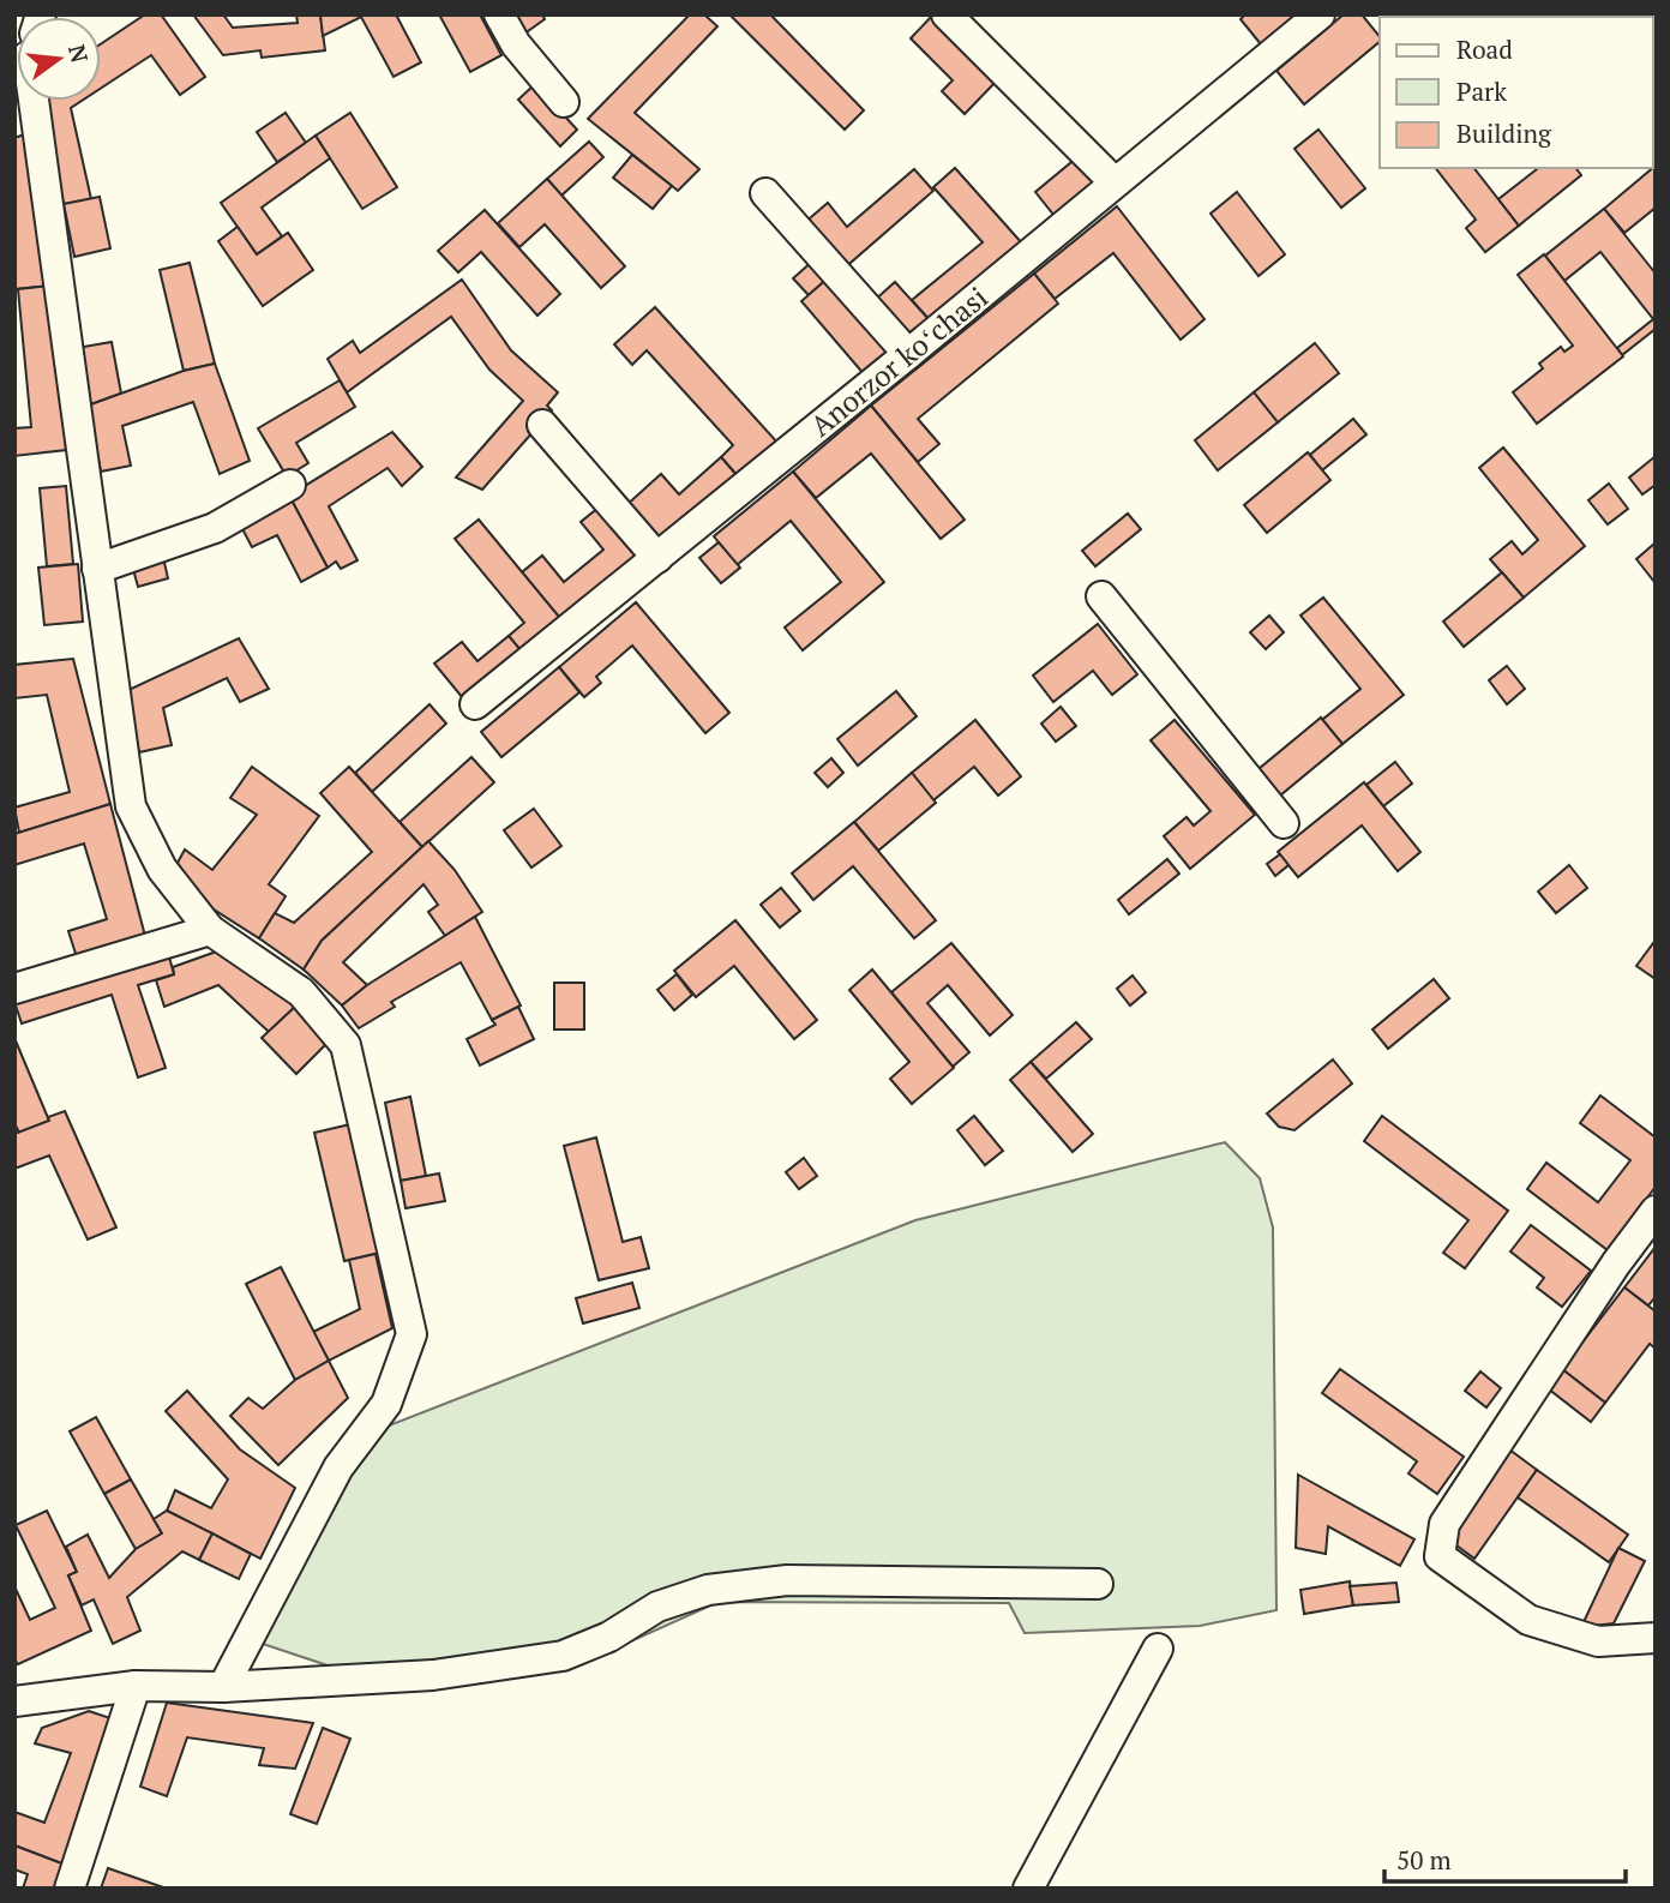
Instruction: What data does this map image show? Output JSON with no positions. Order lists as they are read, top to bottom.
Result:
{
  "streets": {
    "street": ["Anorzor koʻchasi"]
  },
  "legend": ["Road", "Park", "Building"],
  "scale_bar": "50 m",
  "north": "right"
}
